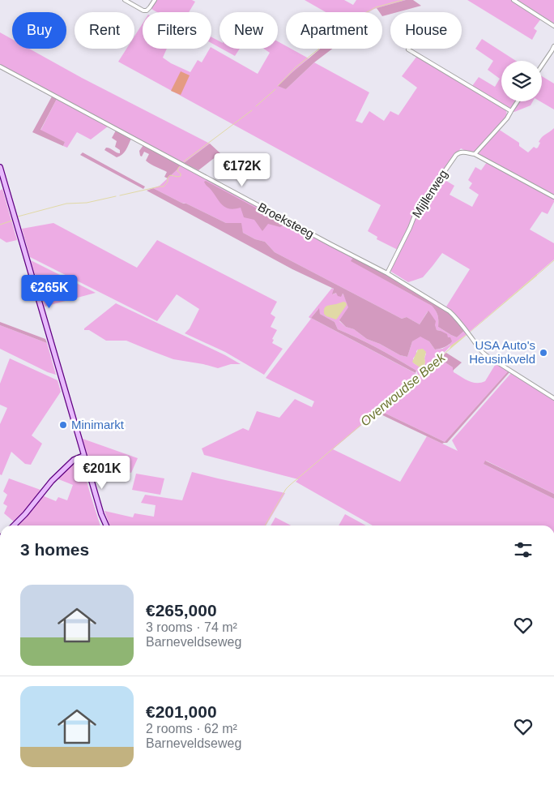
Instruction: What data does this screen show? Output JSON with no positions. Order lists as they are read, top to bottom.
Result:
{
  "streets": {
    "street": ["Mijllerweg", "Broeksteeg"]
  },
  "crossings": [
    ["Mijllerweg", "Broeksteeg"]
  ],
  "water": ["Overwoudse Beek"],
  "places": ["USA Auto's Heusinkveld", "Minimarkt"],
  "page": {
    "chip": [
      "Buy",
      "Rent",
      "Filters",
      "New",
      "Apartment",
      "House"
    ],
    "price": ["€172K", "€265K", "€201K"],
    "heading": "3 homes",
    "list": [
      {
        "name": "€265,000",
        "note": "3 rooms · 74 m² · Barneveldseweg"
      },
      {
        "name": "€201,000",
        "note": "2 rooms · 62 m² · Barneveldseweg"
      }
    ]
  }
}
